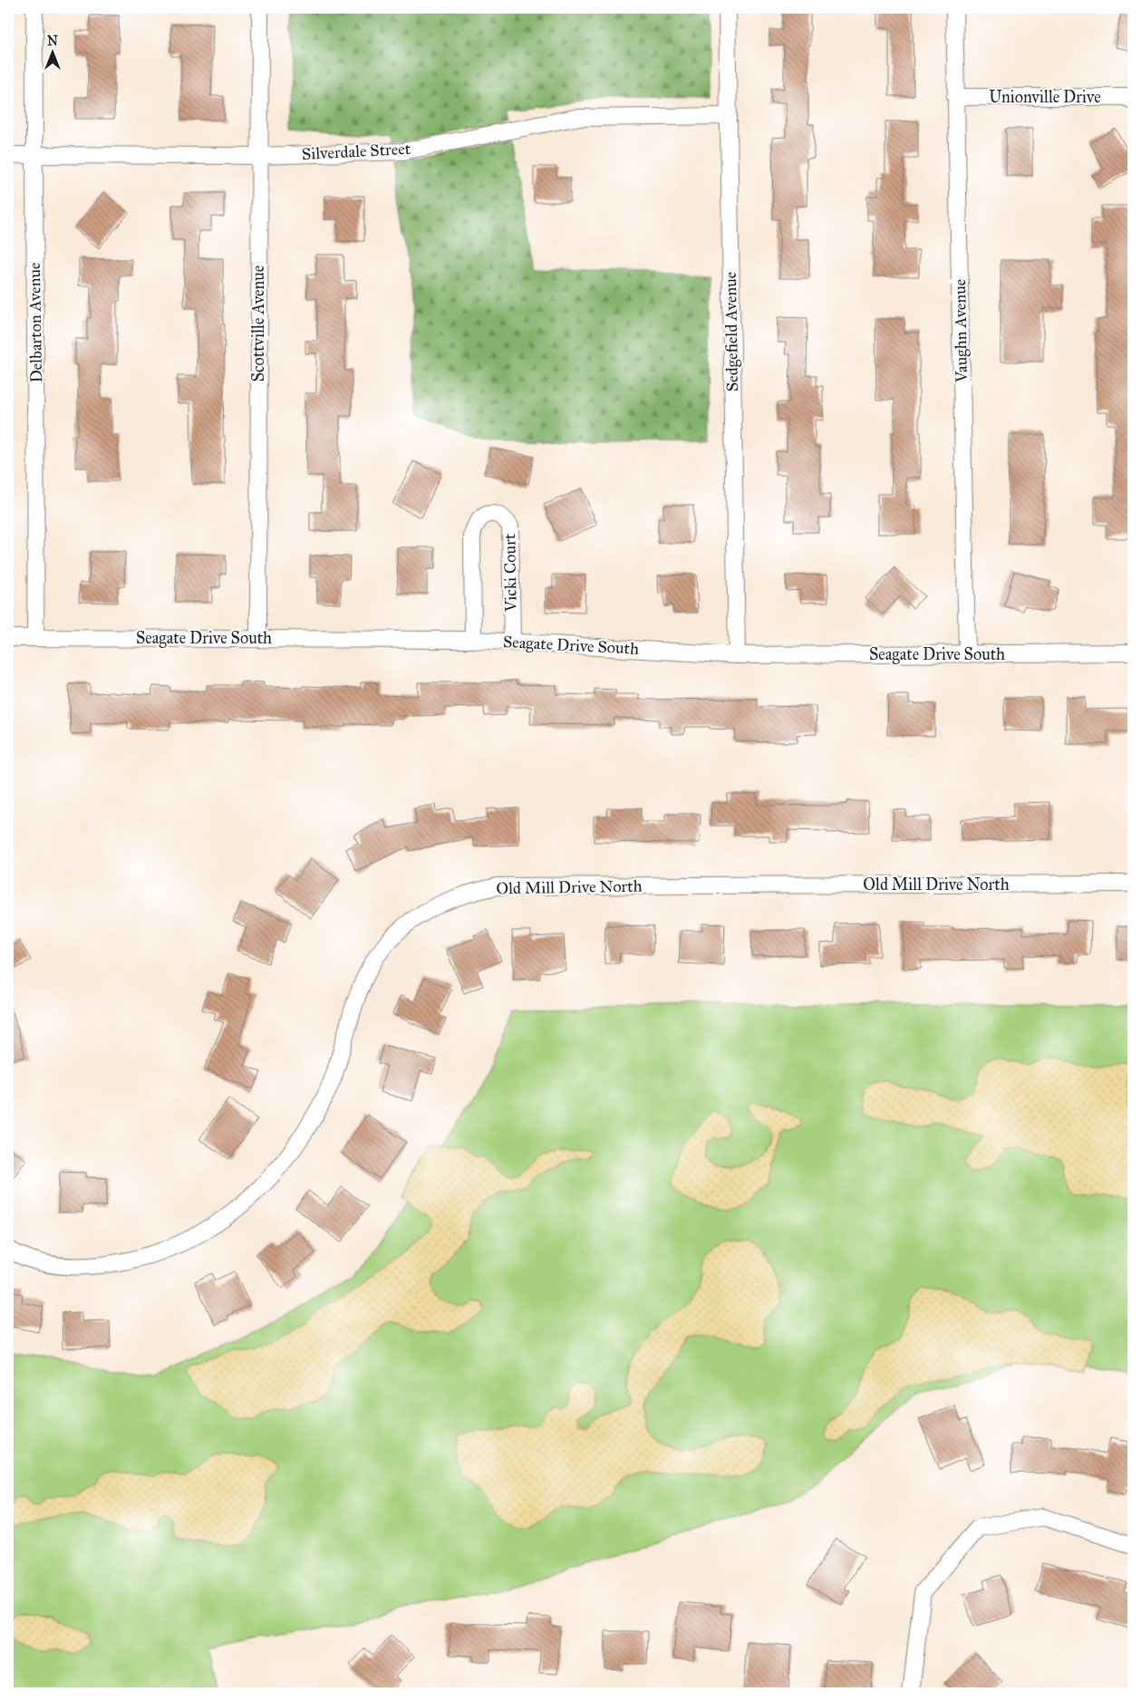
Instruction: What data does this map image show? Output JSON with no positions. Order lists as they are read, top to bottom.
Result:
{
  "streets": {
    "street": [
      "Unionville Drive",
      "Silverdale Street",
      "Delbarton Avenue",
      "Scottville Avenue",
      "Vaughn Avenue",
      "Sedgefield Avenue",
      "Vicki Court",
      "Seagate Drive South",
      "Old Mill Drive North"
    ]
  },
  "crossings": [
    ["Unionville Drive", "Vaughn Avenue"],
    ["Silverdale Street", "Delbarton Avenue"],
    ["Silverdale Street", "Scottville Avenue"],
    ["Silverdale Street", "Sedgefield Avenue"],
    ["Delbarton Avenue", "Seagate Drive South"],
    ["Scottville Avenue", "Seagate Drive South"],
    ["Vaughn Avenue", "Seagate Drive South"],
    ["Sedgefield Avenue", "Seagate Drive South"],
    ["Vicki Court", "Seagate Drive South"]
  ],
  "north": "top"
}
